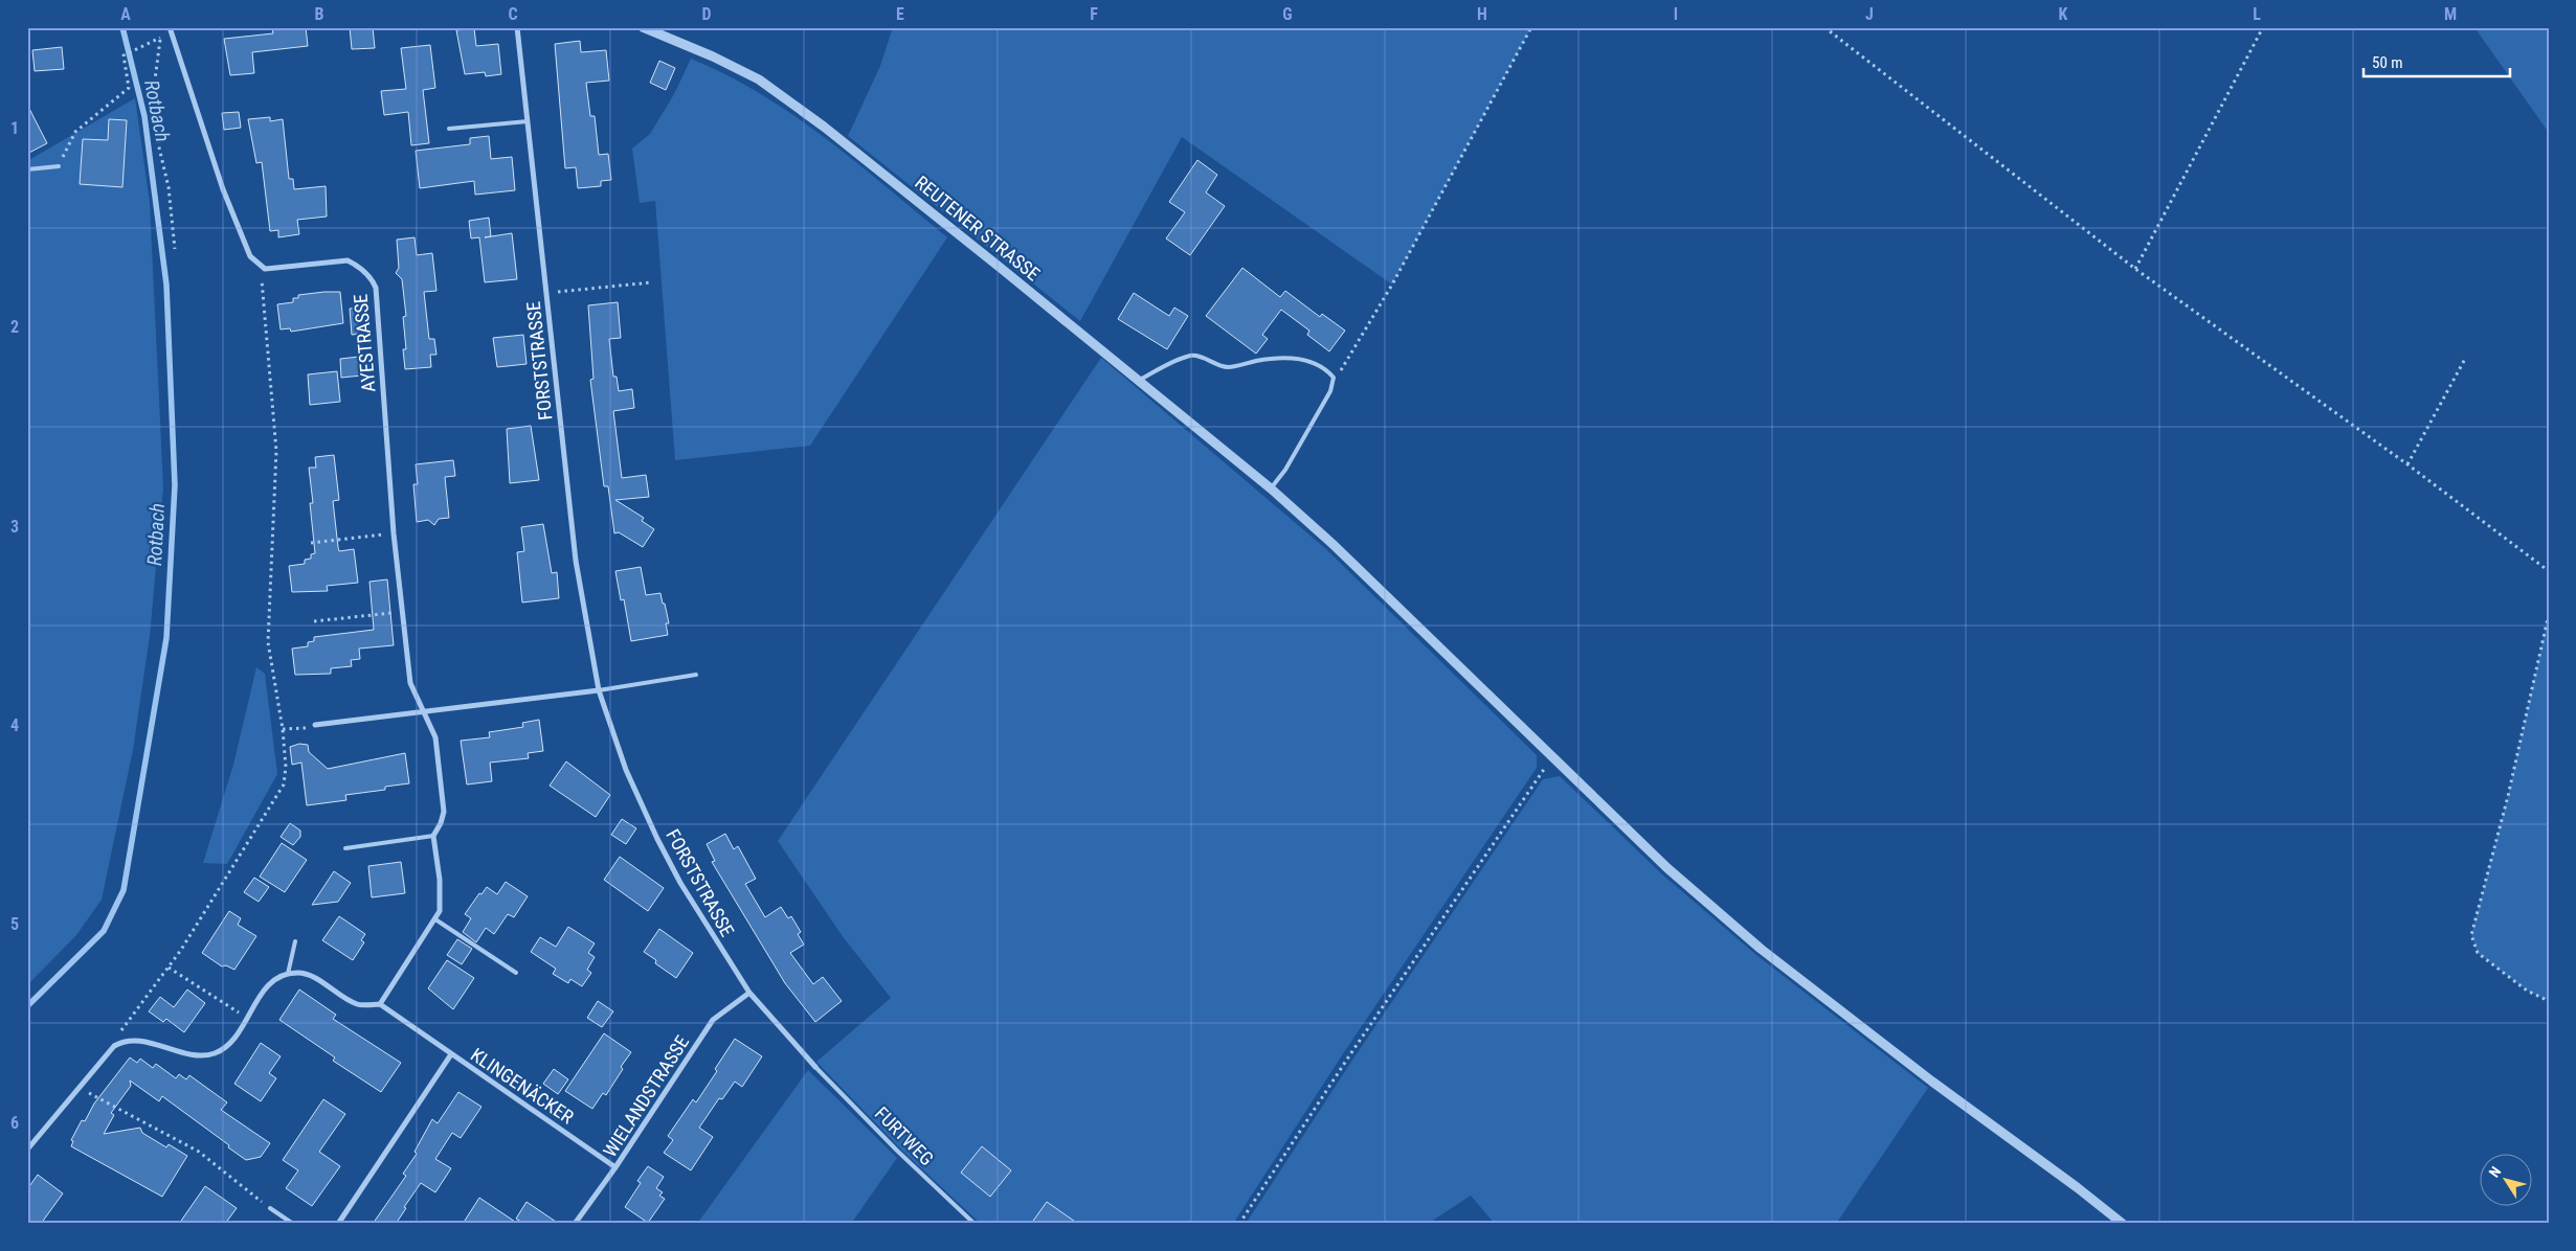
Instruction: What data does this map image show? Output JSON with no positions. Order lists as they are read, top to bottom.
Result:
{
  "streets": {
    "street": [
      "REUTENER STRASSE",
      "AYESTRASSE",
      "FORSTSTRASSE",
      "KLINGENÄCKER",
      "WIELANDSTRASSE"
    ],
    "lane": ["FURTWEG"]
  },
  "crossings": [
    ["FORSTSTRASSE", "WIELANDSTRASSE"],
    ["FORSTSTRASSE", "FURTWEG"],
    ["KLINGENÄCKER", "WIELANDSTRASSE"]
  ],
  "water": ["Rotbach"],
  "scale_bar": "50 m",
  "north": "top left",
  "grid": {
    "columns": [
      "A",
      "B",
      "C",
      "D",
      "E",
      "F",
      "G",
      "H",
      "I",
      "J",
      "K",
      "L",
      "M"
    ],
    "rows": [
      "1",
      "2",
      "3",
      "4",
      "5",
      "6"
    ]
  }
}
